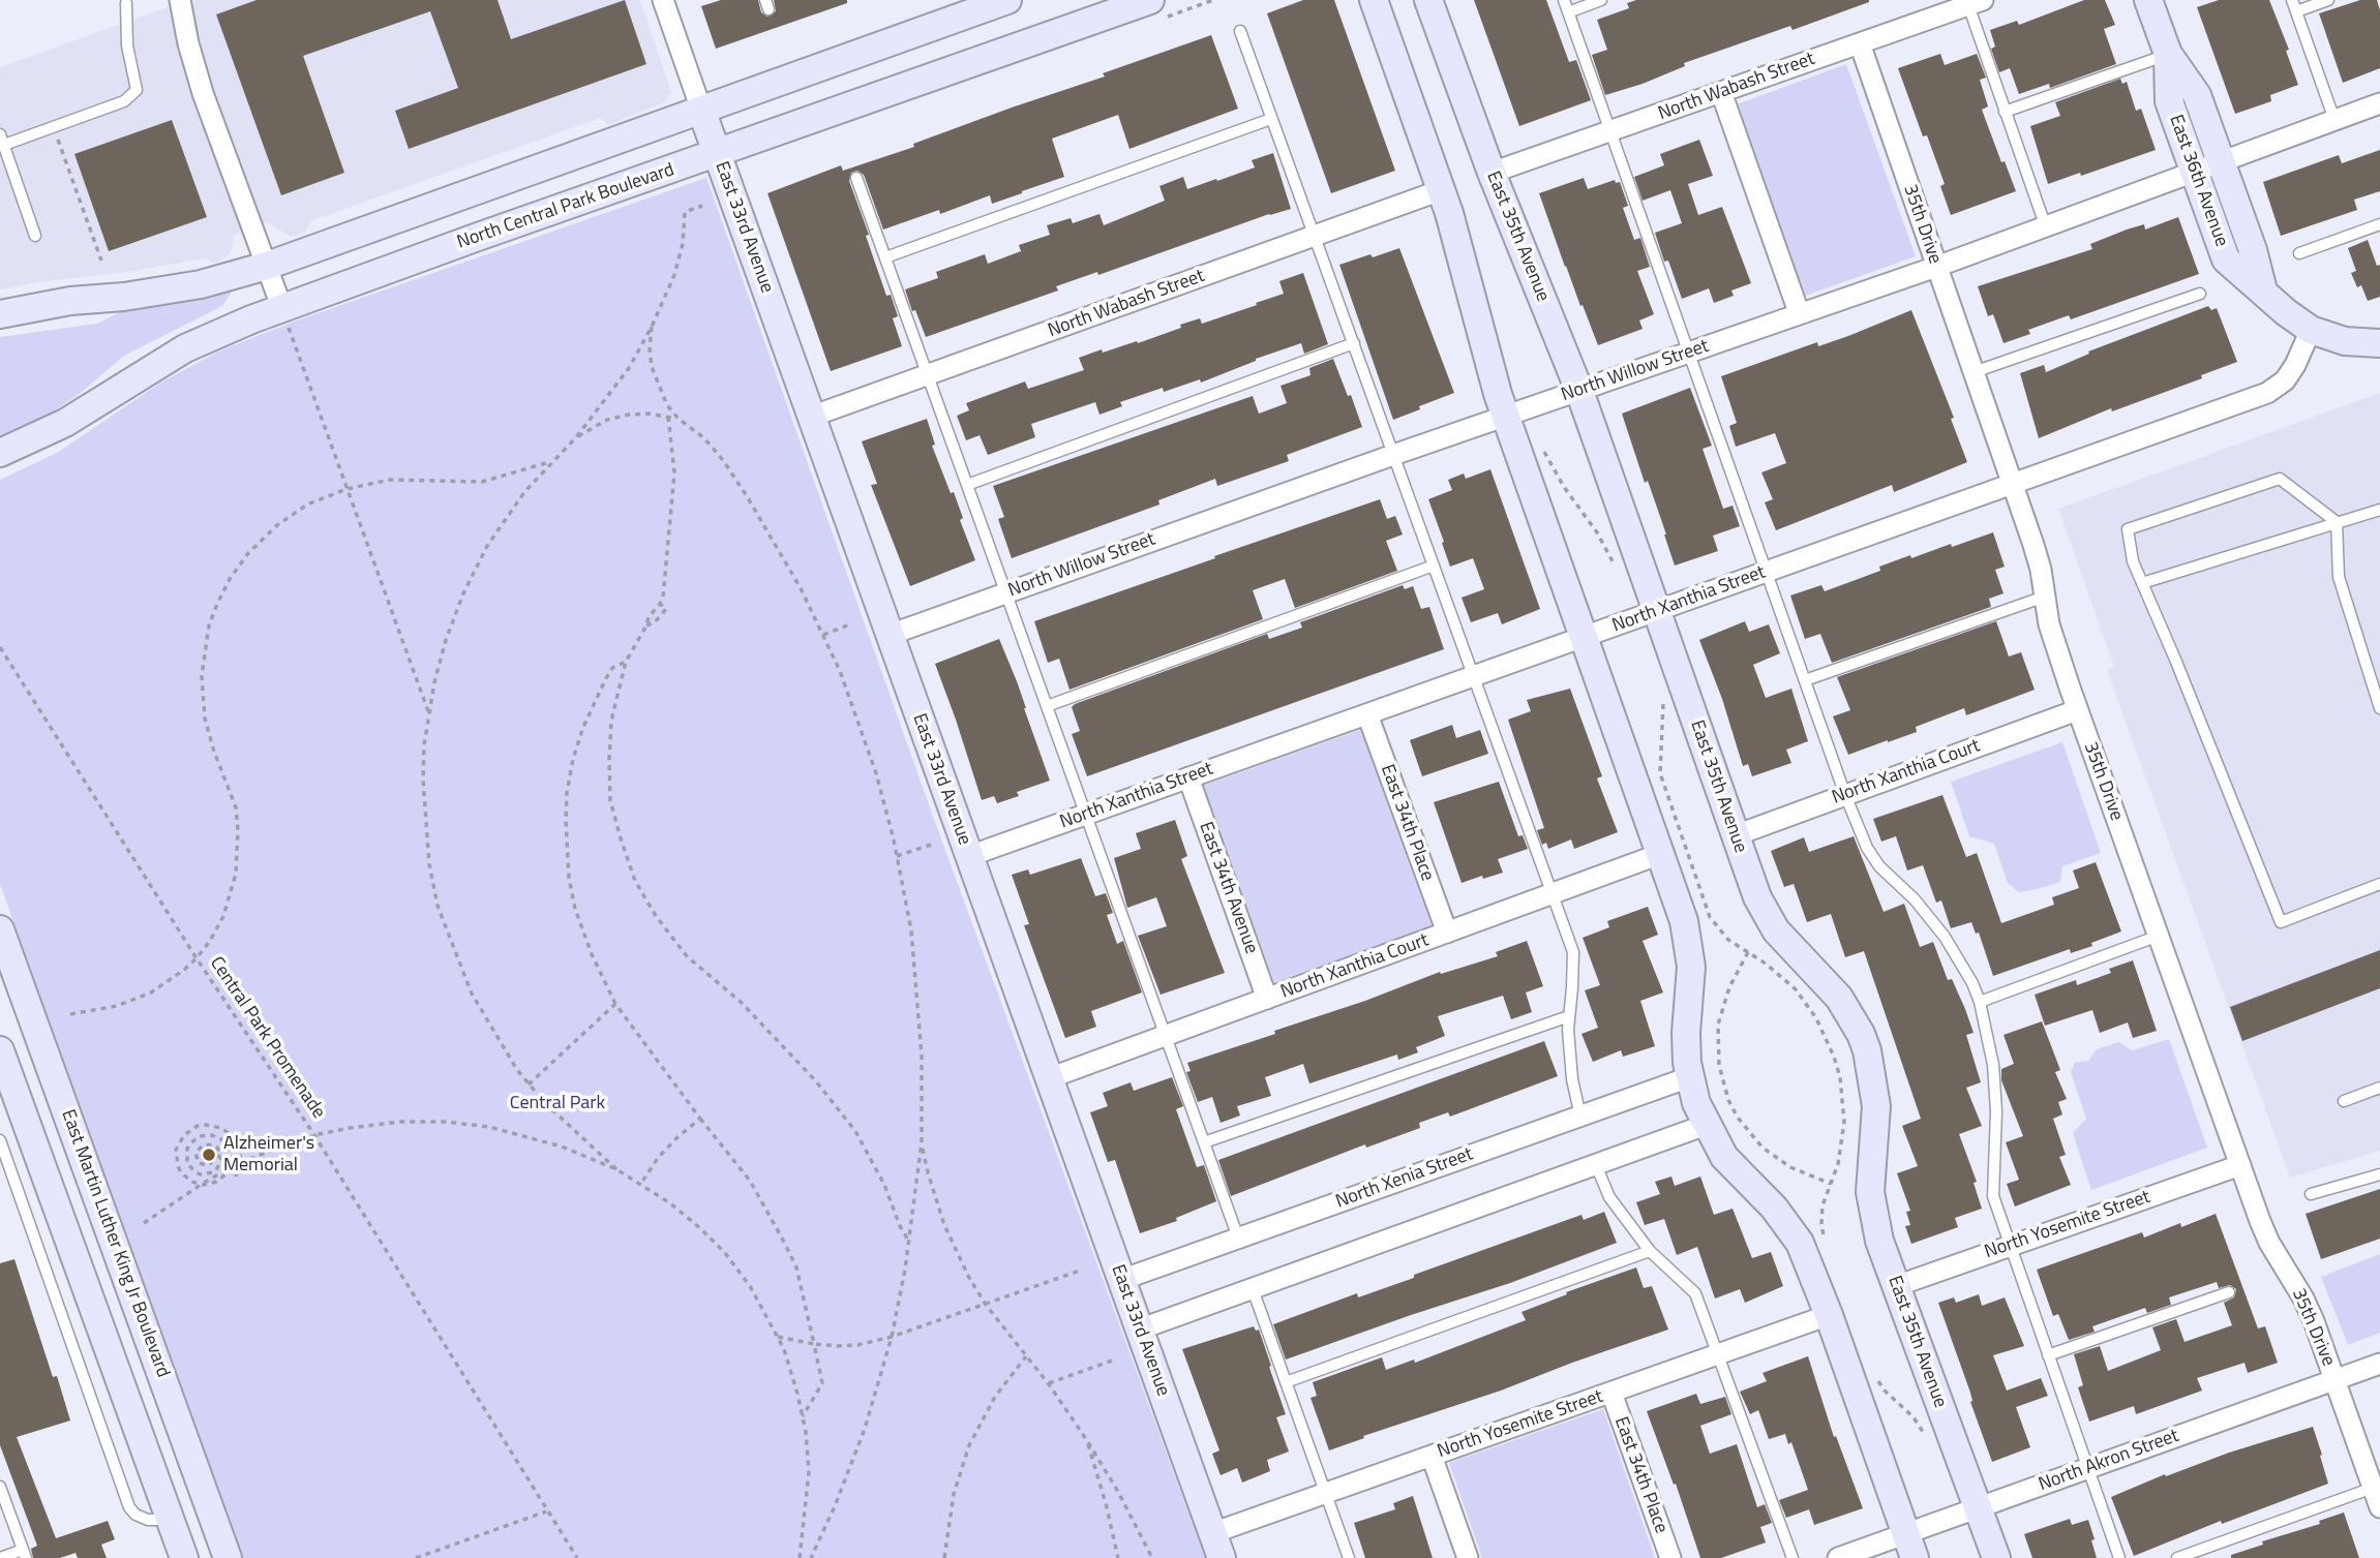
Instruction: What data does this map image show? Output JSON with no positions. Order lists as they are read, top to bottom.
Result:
{
  "streets": {
    "street": [
      "North Wabash Street",
      "East 36th Avenue",
      "North Central Park Boulevard",
      "35th Drive",
      "East 33rd Avenue",
      "East 35th Avenue",
      "North Willow Street",
      "North Xanthia Street",
      "North Xanthia Court",
      "East 34th Place",
      "East 34th Avenue",
      "North Xenia Street",
      "North Yosemite Street",
      "East Martin Luther King Jr Boulevard",
      "North Akron Street"
    ],
    "path": ["Central Park Promenade"]
  },
  "crossings": [
    ["North Wabash Street", "35th Drive"],
    ["North Wabash Street", "East 33rd Avenue"],
    ["North Wabash Street", "East 35th Avenue"],
    ["East 36th Avenue", "North Willow Street"],
    ["East 36th Avenue", "North Xanthia Street"],
    ["North Central Park Boulevard", "East 33rd Avenue"],
    ["35th Drive", "North Willow Street"],
    ["35th Drive", "North Xanthia Street"],
    ["35th Drive", "North Xanthia Court"],
    ["35th Drive", "North Yosemite Street"],
    ["35th Drive", "North Akron Street"],
    ["East 33rd Avenue", "North Willow Street"],
    ["East 33rd Avenue", "North Xanthia Street"],
    ["East 33rd Avenue", "North Xanthia Court"],
    ["East 33rd Avenue", "North Xenia Street"],
    ["East 33rd Avenue", "North Yosemite Street"],
    ["East 35th Avenue", "North Willow Street"],
    ["East 35th Avenue", "North Xanthia Street"],
    ["East 35th Avenue", "North Xanthia Court"],
    ["East 35th Avenue", "North Yosemite Street"],
    ["East 35th Avenue", "North Akron Street"],
    ["North Xanthia Street", "East 34th Place"],
    ["North Xanthia Street", "East 34th Avenue"],
    ["North Xanthia Court", "East 34th Place"],
    ["North Xanthia Court", "East 34th Avenue"],
    ["East 34th Place", "North Yosemite Street"]
  ],
  "parks": ["Central Park"],
  "places": ["Alzheimer's Memorial"]
}
